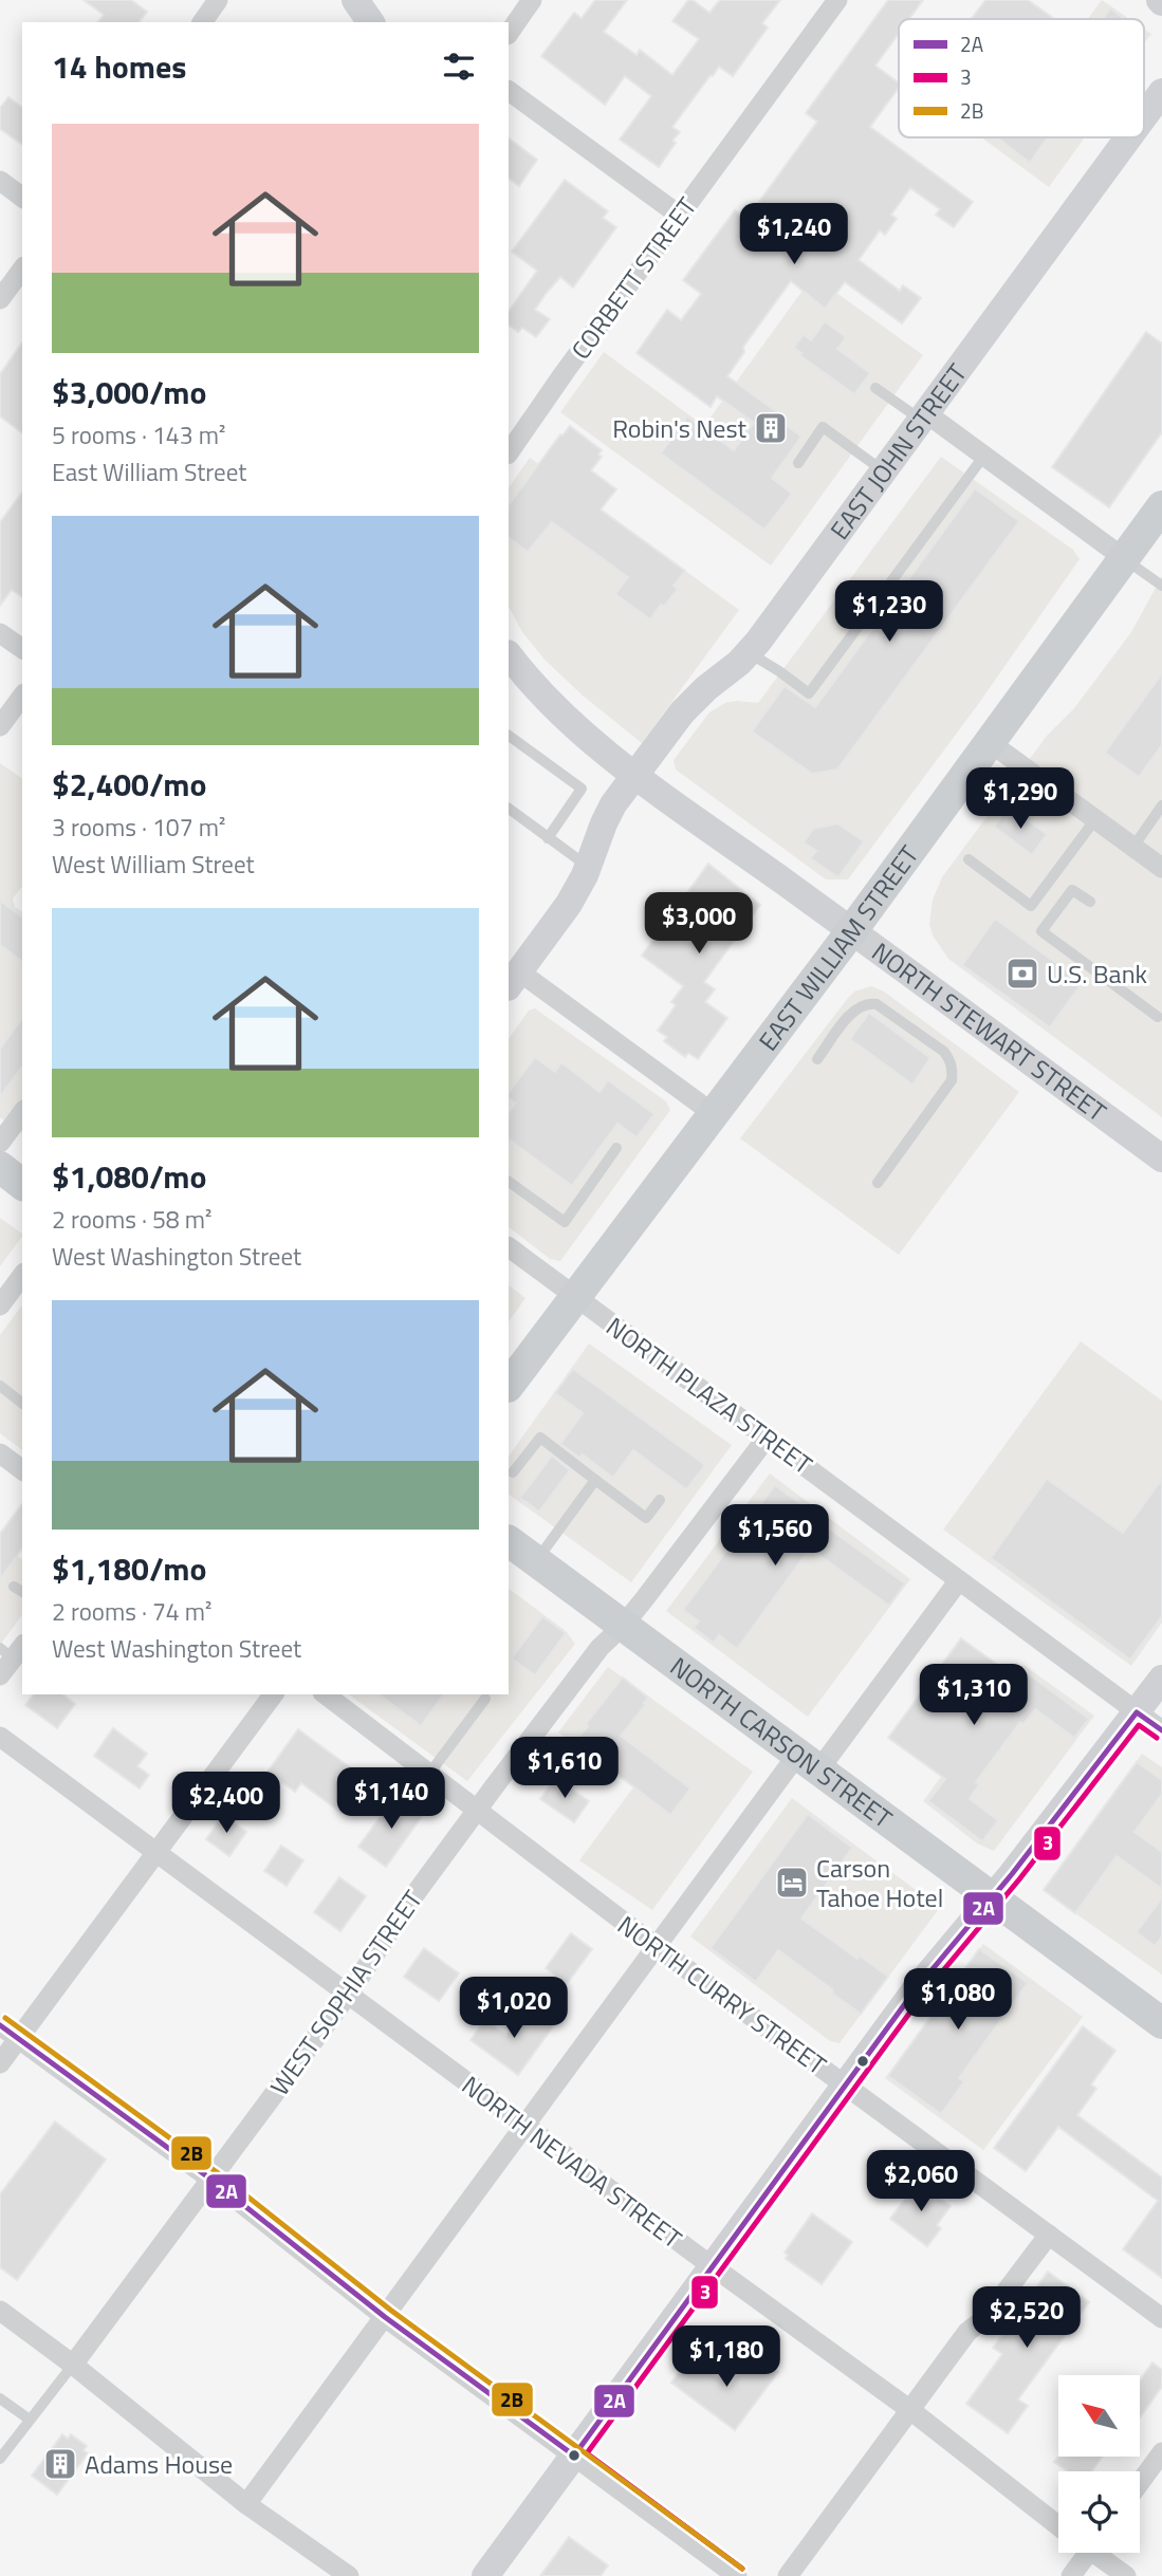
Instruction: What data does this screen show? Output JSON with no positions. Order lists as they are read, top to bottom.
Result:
{
  "streets": {
    "main road": ["EAST WILLIAM STREET", "NORTH CARSON STREET"],
    "street": [
      "CORBETT STREET",
      "EAST JOHN STREET",
      "NORTH STEWART STREET",
      "NORTH PLAZA STREET",
      "WEST SOPHIA STREET",
      "NORTH CURRY STREET",
      "NORTH NEVADA STREET"
    ]
  },
  "crossings": [
    ["EAST JOHN STREET", "NORTH STEWART STREET"],
    ["EAST WILLIAM STREET", "NORTH STEWART STREET"],
    ["EAST WILLIAM STREET", "NORTH PLAZA STREET"],
    ["NORTH PLAZA STREET", "WEST SOPHIA STREET"],
    ["NORTH CARSON STREET", "WEST SOPHIA STREET"],
    ["WEST SOPHIA STREET", "NORTH CURRY STREET"],
    ["WEST SOPHIA STREET", "NORTH NEVADA STREET"]
  ],
  "places": {
    "building": ["Robin's Nest", "Adams House"],
    "bank": ["U.S. Bank"],
    "hotel": ["Carson Tahoe Hotel"]
  },
  "lines": ["transit line 2A", "transit line 3", "transit line 2B"],
  "legend": ["2A", "3", "2B"],
  "north": "top left",
  "page": {
    "heading": "14 homes",
    "list": [
      {
        "name": "$3,000/mo",
        "note": "5 rooms · 143 m² · East William Street"
      },
      {
        "name": "$2,400/mo",
        "note": "3 rooms · 107 m² · West William Street"
      },
      {
        "name": "$1,080/mo",
        "note": "2 rooms · 58 m² · West Washington Street"
      },
      {
        "name": "$1,180/mo",
        "note": "2 rooms · 74 m² · West Washington Street"
      }
    ],
    "price": [
      "$1,240",
      "$1,230",
      "$1,290",
      "$3,000",
      "$1,560",
      "$1,310",
      "$1,610",
      "$1,140",
      "$2,400",
      "$1,080",
      "$1,020",
      "$2,060",
      "$2,520",
      "$1,180"
    ]
  }
}
